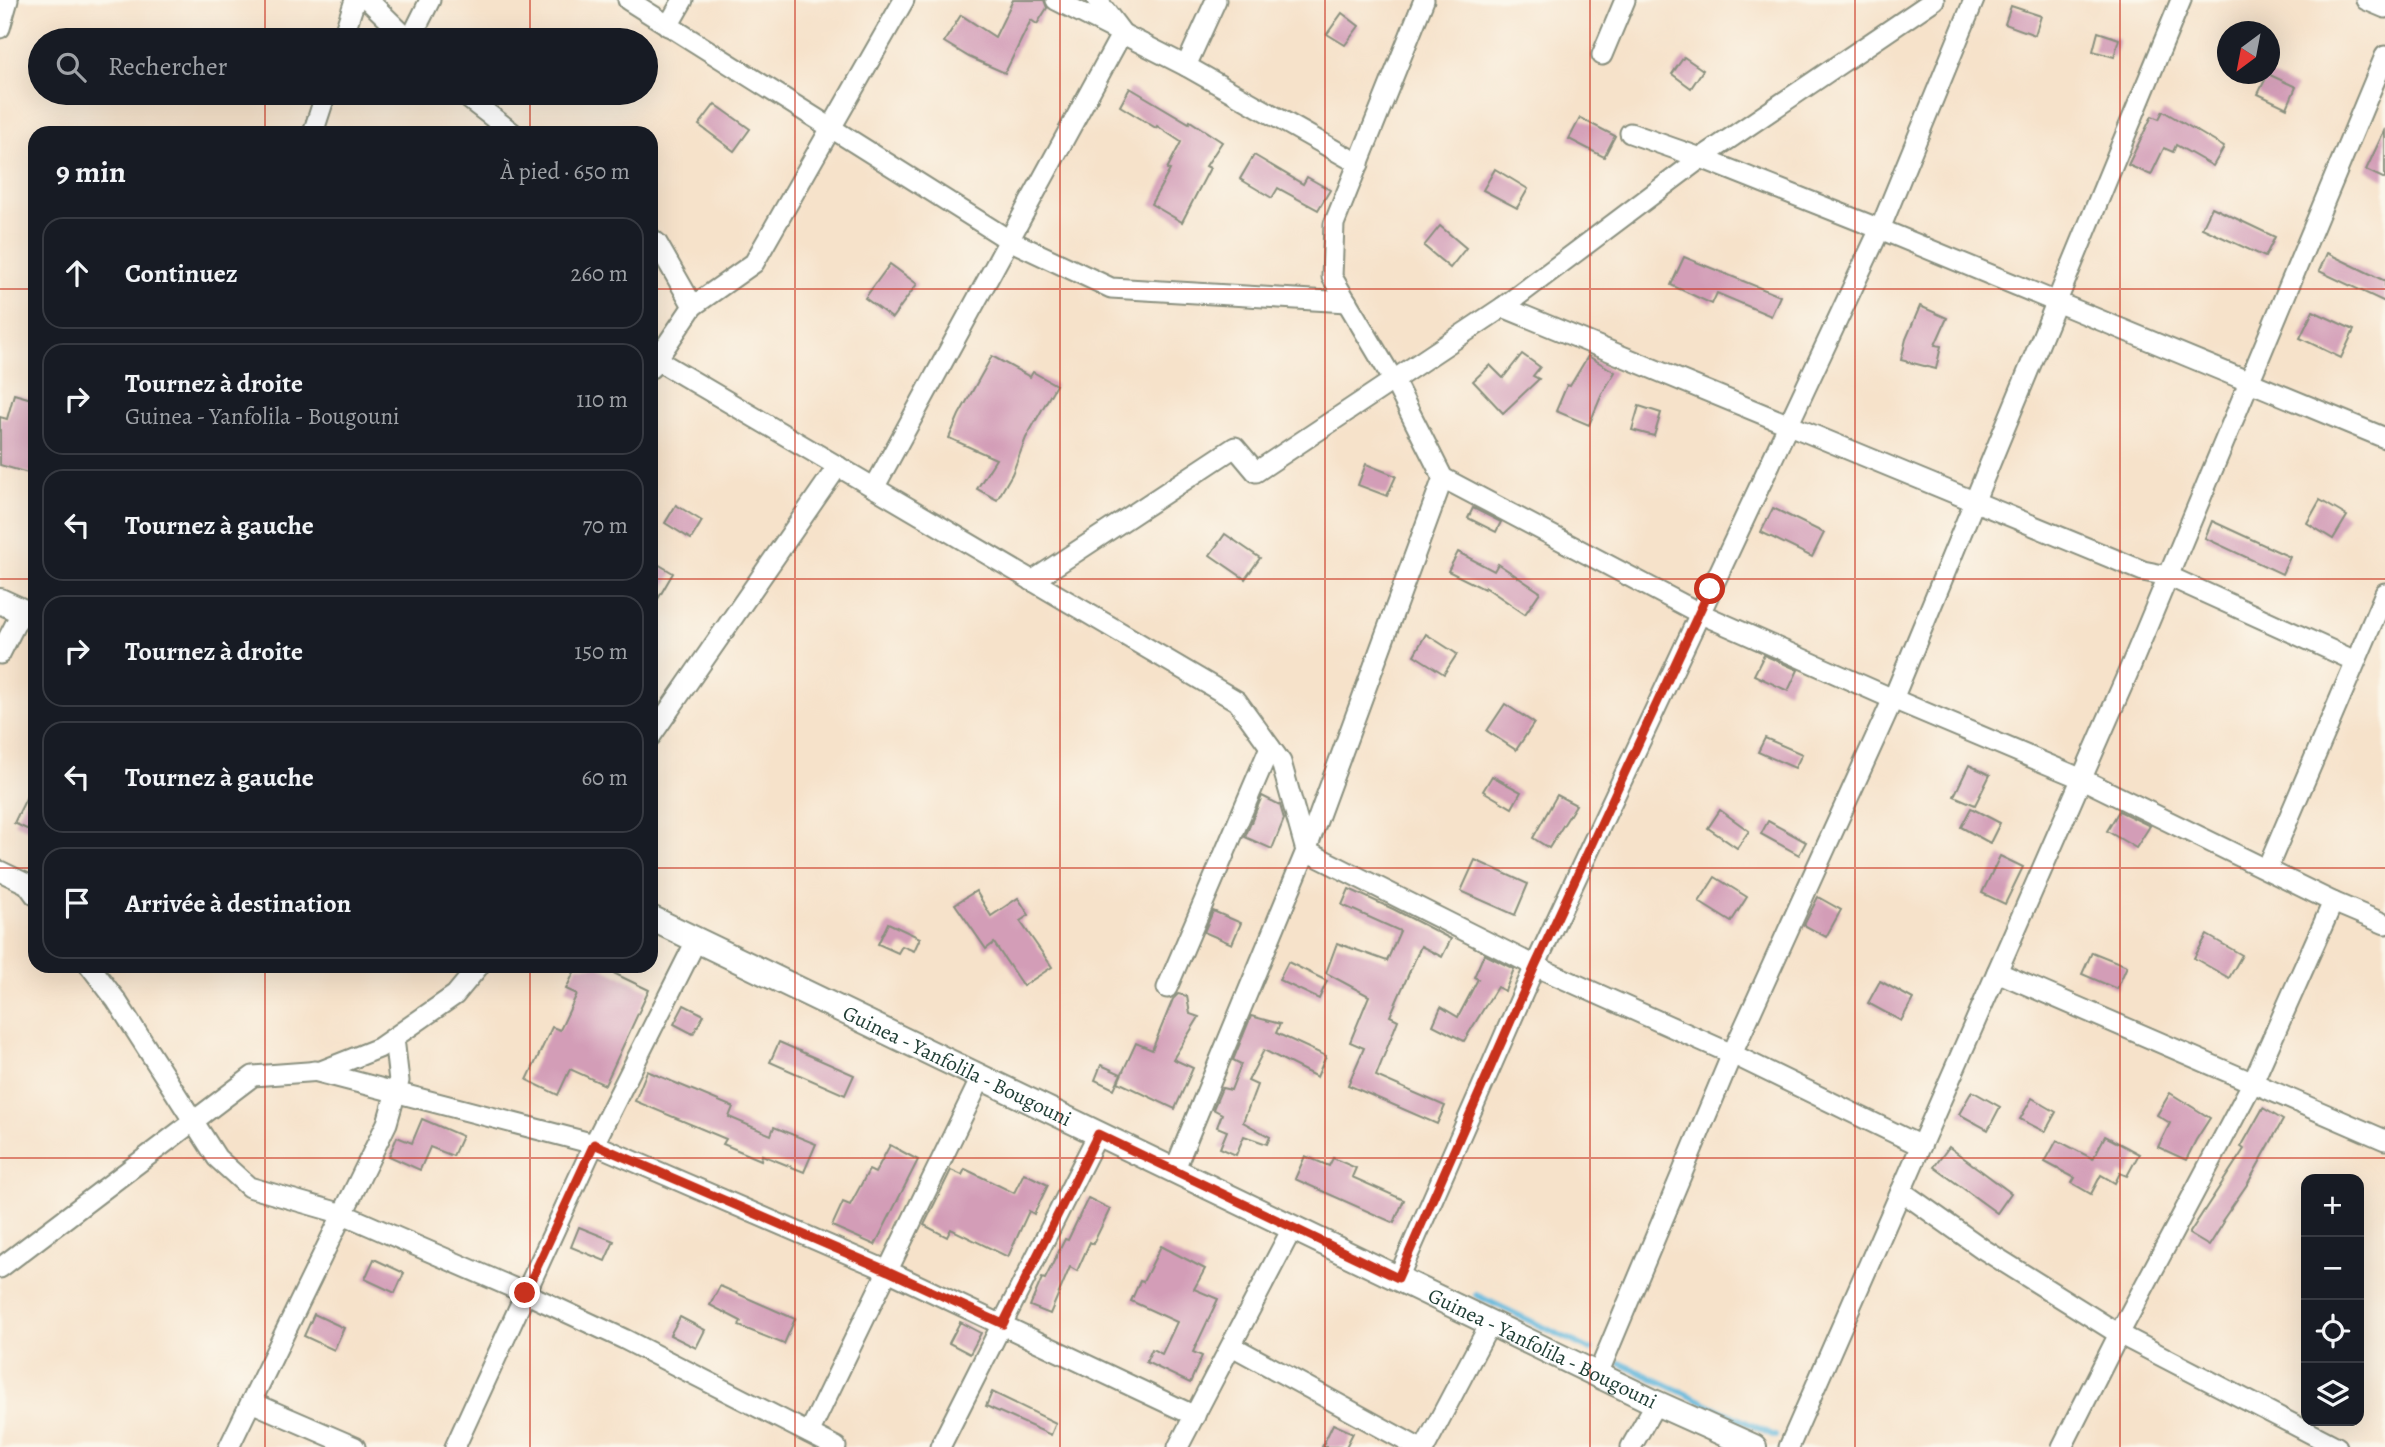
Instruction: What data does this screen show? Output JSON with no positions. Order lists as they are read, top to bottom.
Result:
{
  "streets": {
    "main road": ["Guinea - Yanfolila - Bougouni"]
  },
  "north": "bottom left",
  "page": {
    "search": "Rechercher",
    "heading": ["9 min", "À pied · 650 m"],
    "list": [
      ["Continuez", "260 m"],
      ["Tournez à droite", "Guinea - Yanfolila - Bougouni", "110 m"],
      ["Tournez à gauche", "70 m"],
      ["Tournez à droite", "150 m"],
      ["Tournez à gauche", "60 m"],
      "Arrivée à destination"
    ],
    "map_buttons": ["+", "−"]
  }
}
